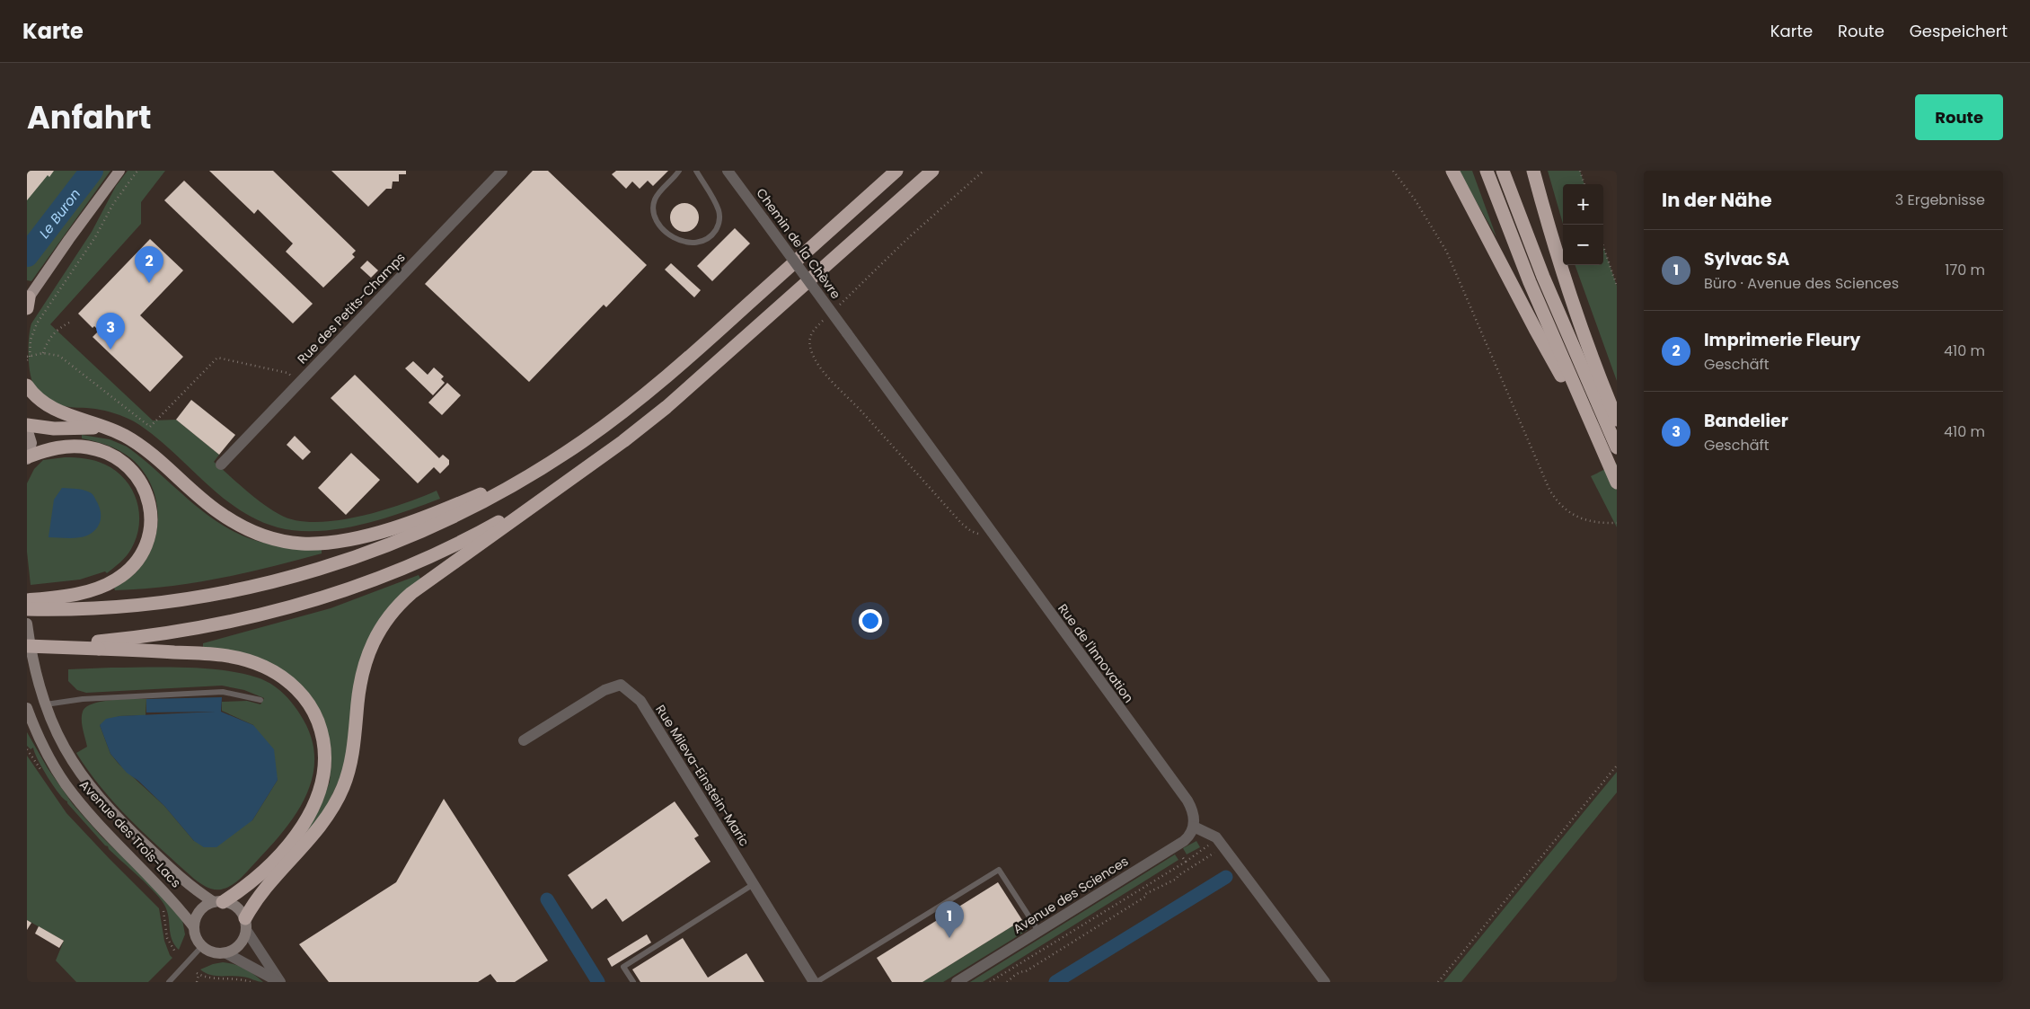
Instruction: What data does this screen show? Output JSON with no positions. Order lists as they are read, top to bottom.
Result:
{
  "streets": {
    "main road": ["Avenue des Trois-Lacs"],
    "street": [
      "Chemin de la Chèvre",
      "Rue des Petits-Champs",
      "Rue de l'Innovation",
      "Rue Mileva-Einstein-Maric",
      "Avenue des Sciences"
    ]
  },
  "crossings": [
    ["Chemin de la Chèvre", "Rue de l'Innovation"],
    ["Rue de l'Innovation", "Avenue des Sciences"]
  ],
  "water": ["Le Buron"],
  "page": {
    "header": "Karte",
    "nav": ["Karte", "Route", "Gespeichert"],
    "title": "Anfahrt",
    "buttons": "Route",
    "heading": ["In der Nähe", "3 Ergebnisse"],
    "map_buttons": ["+", "−"],
    "list": [
      {
        "mark": "1",
        "name": "Sylvac SA",
        "note": "Büro · Avenue des Sciences",
        "value": "170 m"
      },
      {
        "mark": "2",
        "name": "Imprimerie Fleury",
        "note": "Geschäft",
        "value": "410 m"
      },
      {
        "mark": "3",
        "name": "Bandelier",
        "note": "Geschäft",
        "value": "410 m"
      }
    ],
    "pins": ["2", "3", "1"]
  }
}
